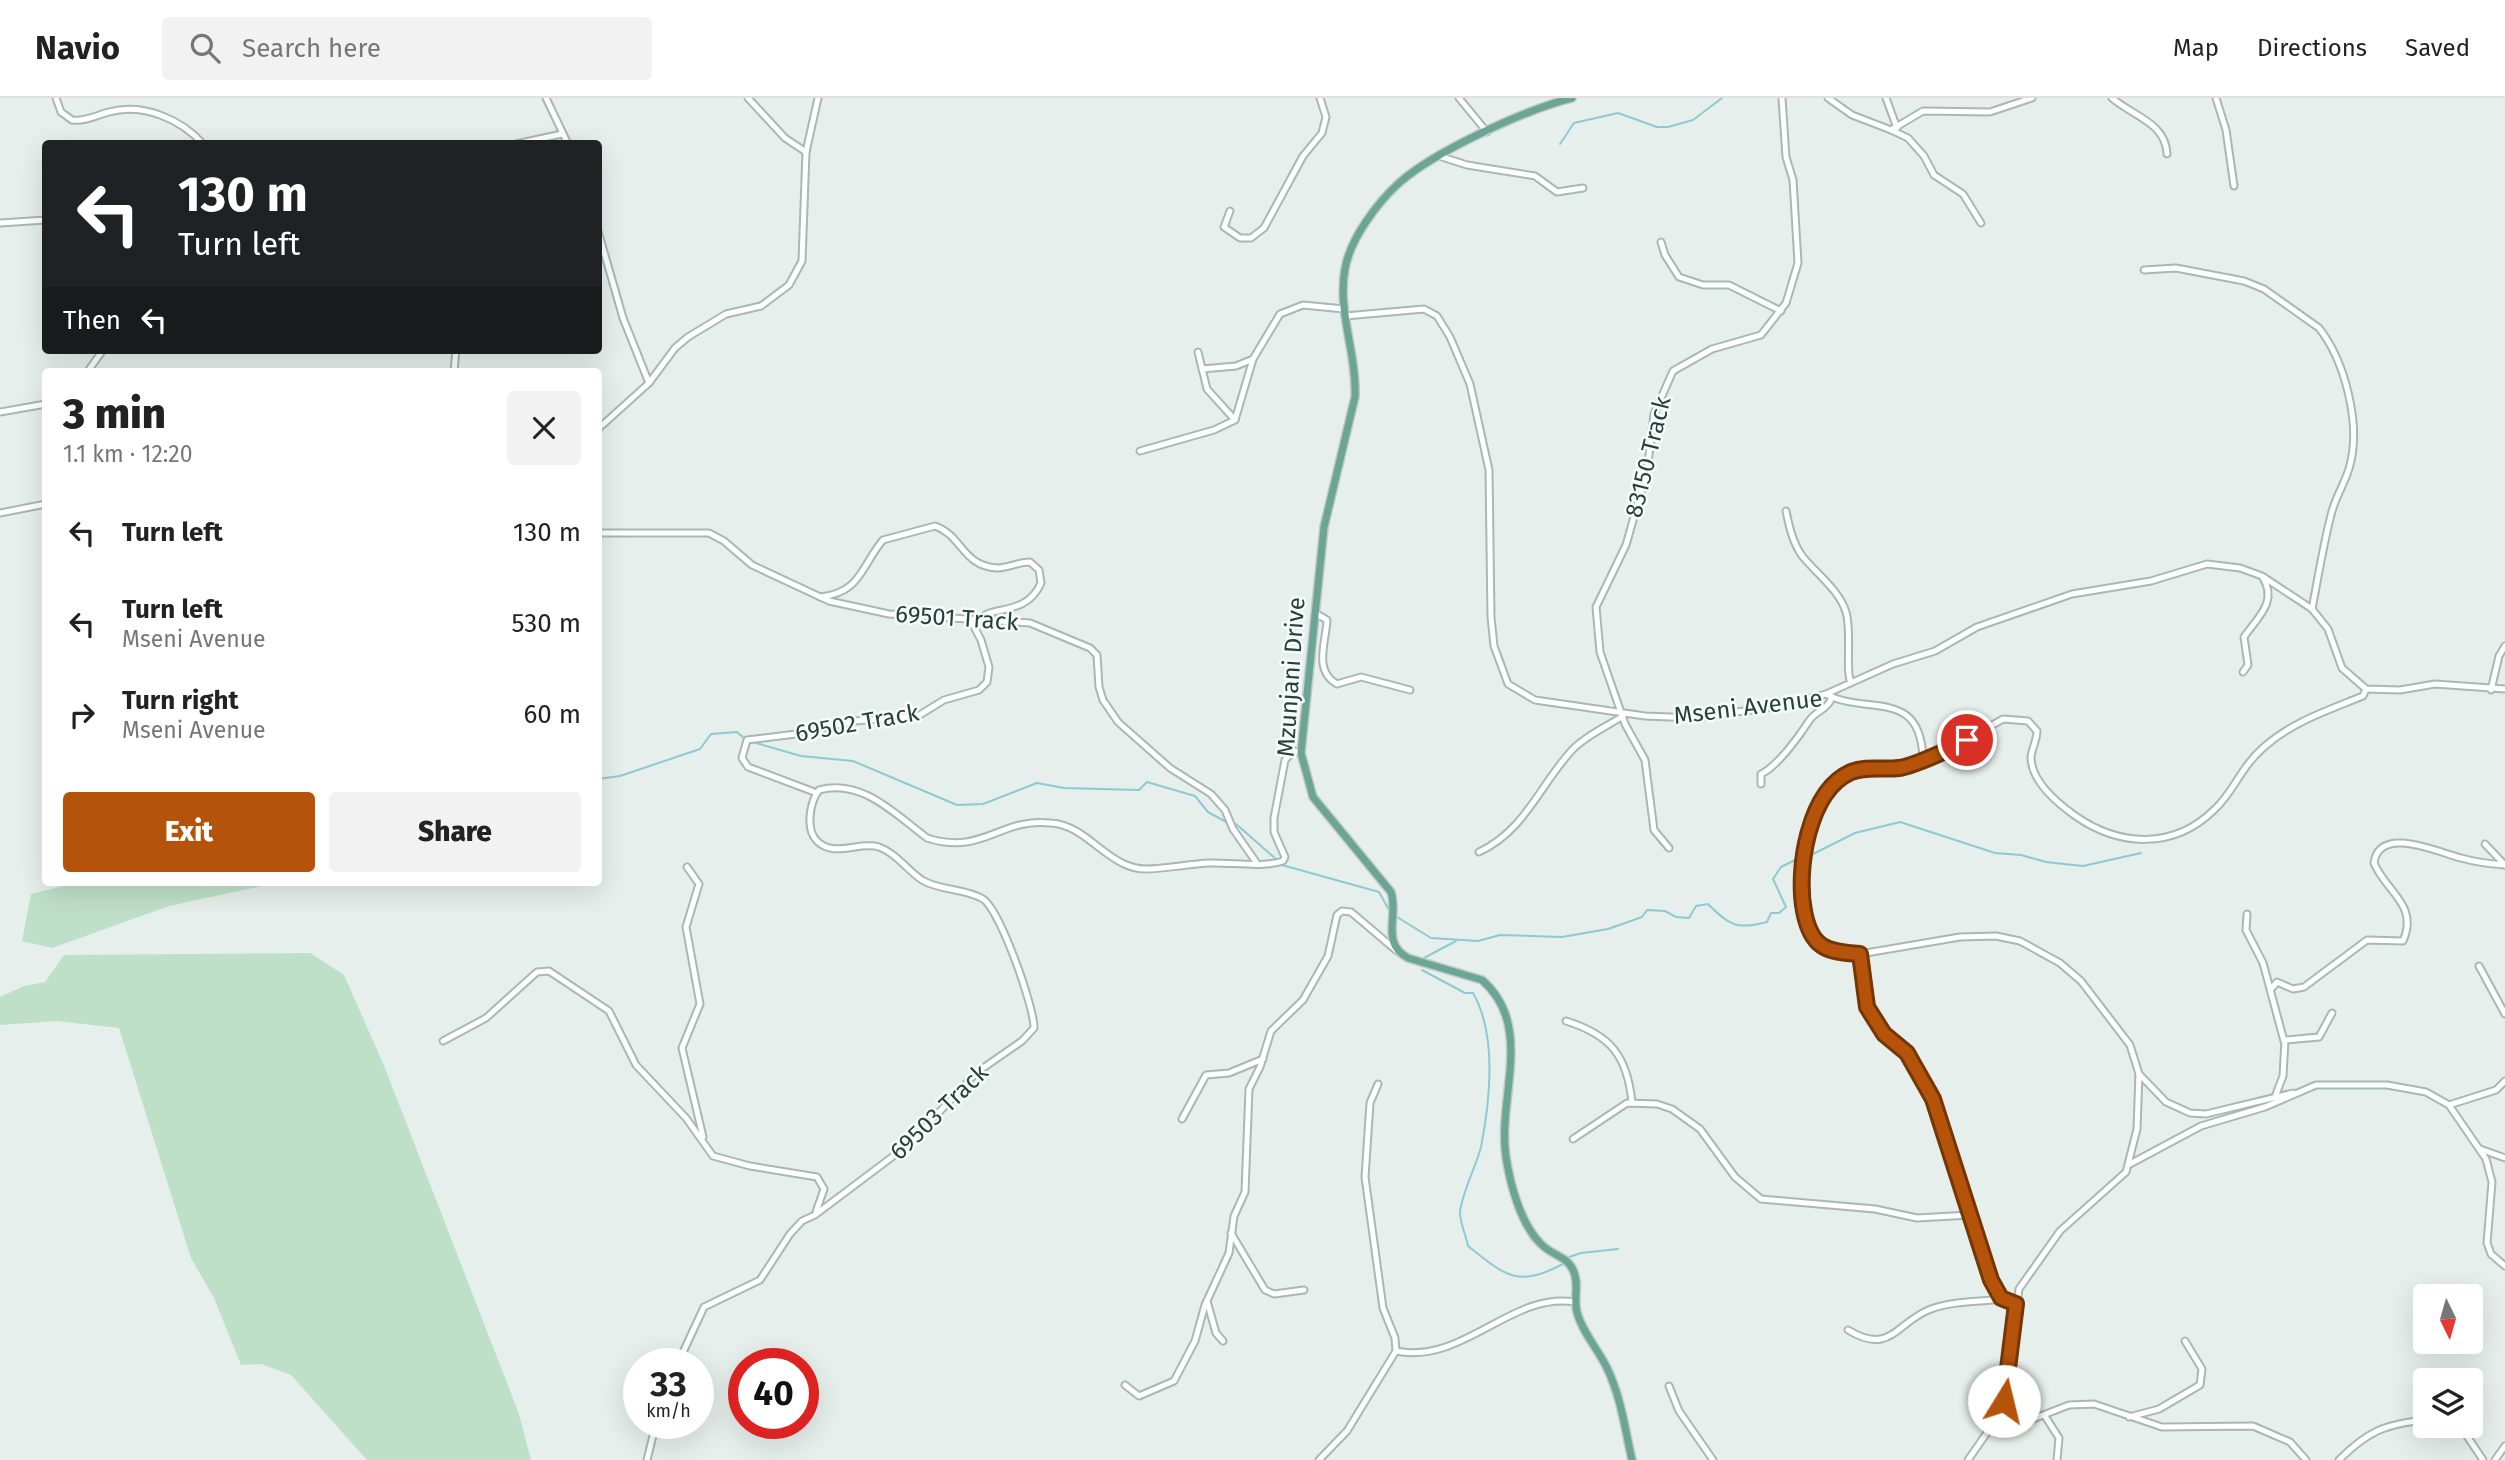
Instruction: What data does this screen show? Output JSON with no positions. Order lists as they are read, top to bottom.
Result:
{
  "streets": {
    "main road": ["Mzunjani Drive"],
    "street": [
      "83150 Track",
      "69501 Track",
      "Mseni Avenue",
      "69502 Track",
      "69503 Track"
    ]
  },
  "crossings": [
    ["83150 Track", "Mseni Avenue"],
    ["69501 Track", "69502 Track"],
    ["Mzunjani Drive", "Mseni Avenue"],
    ["69502 Track", "69503 Track"]
  ],
  "north": "bottom",
  "page": {
    "header": "Navio",
    "search": "Search here",
    "nav": ["Map", "Directions", "Saved"],
    "turn": ["130 m", "Turn left"],
    "then": "Then",
    "heading": ["3 min", "1.1 km · 12:20"],
    "list": [
      {
        "name": "Turn left",
        "value": "130 m"
      },
      {
        "name": "Turn left",
        "note": "Mseni Avenue",
        "value": "530 m"
      },
      {
        "name": "Turn right",
        "note": "Mseni Avenue",
        "value": "60 m"
      }
    ],
    "buttons": ["Exit", "Share"],
    "speed": "33 km/h",
    "limit": "40"
  }
}
